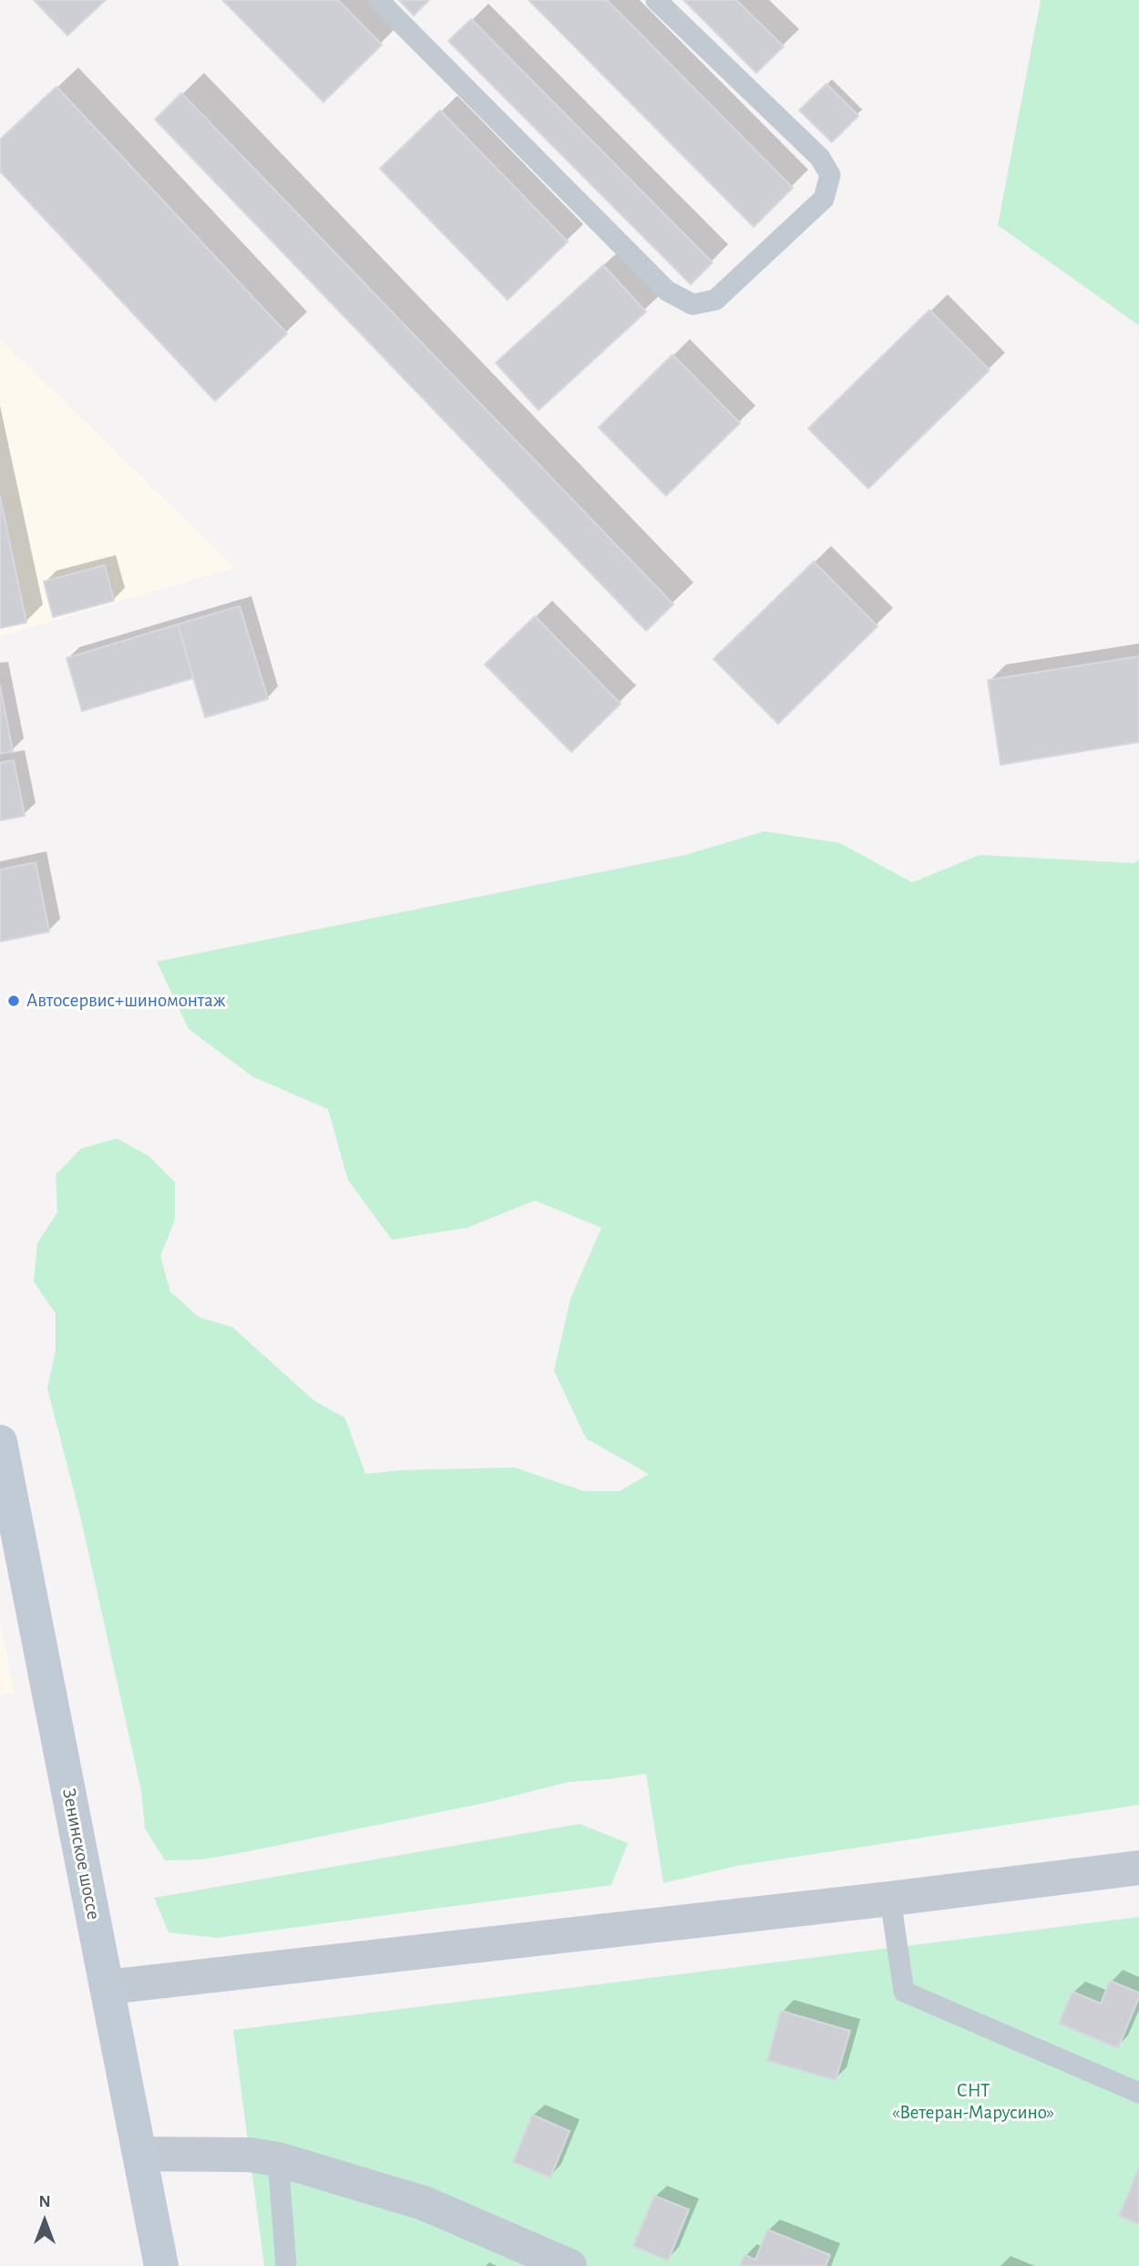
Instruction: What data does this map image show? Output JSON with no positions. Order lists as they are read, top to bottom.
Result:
{
  "streets": {
    "main road": ["Зенинское шоссе"]
  },
  "parks": ["СНТ «Ветеран-Марусино»"],
  "places": ["Автосервис+шиномонтаж"],
  "north": "top"
}
